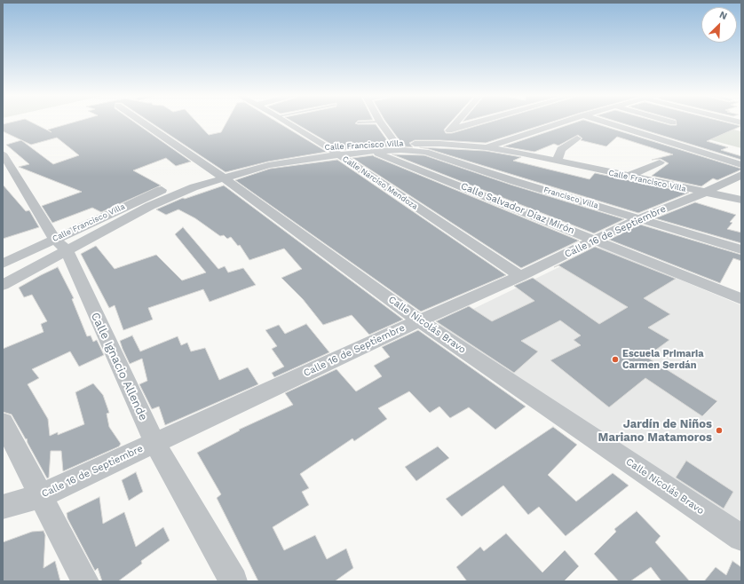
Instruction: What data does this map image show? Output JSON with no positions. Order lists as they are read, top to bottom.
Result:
{
  "streets": {
    "street": [
      "Calle Francisco Villa",
      "Calle Narciso Mendoza",
      "Francisco Villa",
      "Calle Salvador Díaz Mirón",
      "Calle 16 de Septiembre",
      "Calle Nicolás Bravo",
      "Calle Ignacio Allende"
    ]
  },
  "crossings": [
    ["Calle Francisco Villa", "Calle Narciso Mendoza"],
    ["Calle Francisco Villa", "Francisco Villa"],
    ["Calle Francisco Villa", "Calle Salvador Díaz Mirón"],
    ["Calle Francisco Villa", "Calle 16 de Septiembre"],
    ["Calle Francisco Villa", "Calle Nicolás Bravo"],
    ["Calle Francisco Villa", "Calle Ignacio Allende"],
    ["Calle Narciso Mendoza", "Calle 16 de Septiembre"],
    ["Francisco Villa", "Calle 16 de Septiembre"],
    ["Calle Salvador Díaz Mirón", "Calle 16 de Septiembre"],
    ["Calle 16 de Septiembre", "Calle Nicolás Bravo"],
    ["Calle 16 de Septiembre", "Calle Ignacio Allende"]
  ],
  "places": ["Escuela Primaria Carmen Serdán", "Jardín de Niños Mariano Matamoros"],
  "north": "top right"
}
